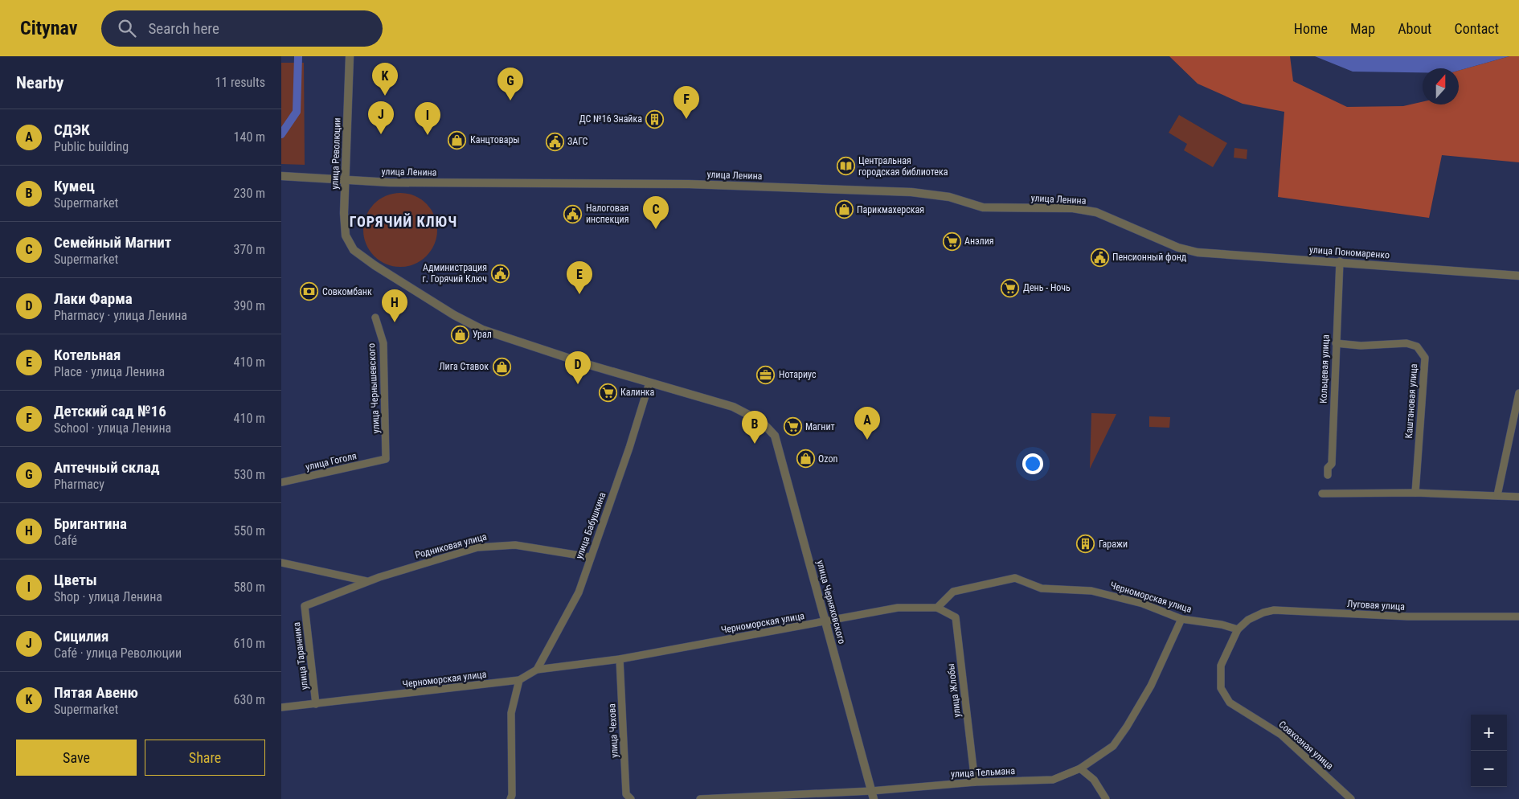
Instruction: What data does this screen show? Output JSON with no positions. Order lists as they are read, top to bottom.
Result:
{
  "streets": {
    "street": [
      "улица Революции",
      "улица Ленина",
      "улица Пономаренко",
      "Кольцевая улица",
      "улица Чернышевского",
      "Каштановая улица",
      "улица Гоголя",
      "улица Бабушкина",
      "Родниковая улица",
      "Черноморская улица",
      "улица Черняховского",
      "Луговая улица",
      "улица Таранника",
      "улица Жлобы",
      "улица Чехова",
      "Совхозная улица",
      "улица Тельмана"
    ]
  },
  "crossings": [
    ["улица Революции", "улица Ленина"],
    ["улица Революции", "улица Бабушкина"],
    ["улица Революции", "улица Черняховского"],
    ["улица Ленина", "улица Пономаренко"],
    ["улица Пономаренко", "Кольцевая улица"],
    ["Кольцевая улица", "Каштановая улица"],
    ["улица Чернышевского", "улица Гоголя"],
    ["улица Бабушкина", "Родниковая улица"],
    ["улица Бабушкина", "Черноморская улица"],
    ["улица Бабушкина", "улица Черняховского"],
    ["Родниковая улица", "улица Таранника"],
    ["Черноморская улица", "улица Черняховского"],
    ["Черноморская улица", "Луговая улица"],
    ["Черноморская улица", "улица Таранника"],
    ["Черноморская улица", "улица Жлобы"],
    ["Черноморская улица", "улица Чехова"],
    ["Черноморская улица", "Совхозная улица"],
    ["Черноморская улица", "улица Тельмана"],
    ["улица Черняховского", "улица Тельмана"],
    ["Луговая улица", "Совхозная улица"],
    ["улица Жлобы", "улица Тельмана"]
  ],
  "districts": ["ГОРЯЧИЙ КЛЮЧ"],
  "places": {
    "building": ["ДС №16 Знайка", "Гаражи"],
    "shop": [
      "Канцтовары",
      "Парикмахерская",
      "Урал",
      "Лига Ставок",
      "Ozon"
    ],
    "public building": [
      "ЗАГС",
      "Налоговая инспекция",
      "Пенсионный фонд",
      "Администрация г. Горячий Ключ"
    ],
    "library": ["Центральная городская библиотека"],
    "supermarket": [
      "Анэлия",
      "День - Ночь",
      "Калинка",
      "Магнит"
    ],
    "bank": ["Совкомбанк"],
    "office": ["Нотариус"]
  },
  "north": "top",
  "page": {
    "header": "Citynav",
    "search": "Search here",
    "nav": [
      "Home",
      "Map",
      "About",
      "Contact"
    ],
    "heading": ["Nearby", "11 results"],
    "pins": [
      "K",
      "G",
      "F",
      "J",
      "I",
      "C",
      "E",
      "H",
      "D",
      "A",
      "B"
    ],
    "list": [
      {
        "mark": "A",
        "name": "СДЭК",
        "note": "Public building",
        "value": "140 m"
      },
      {
        "mark": "B",
        "name": "Кумец",
        "note": "Supermarket",
        "value": "230 m"
      },
      {
        "mark": "C",
        "name": "Семейный Магнит",
        "note": "Supermarket",
        "value": "370 m"
      },
      {
        "mark": "D",
        "name": "Лаки Фарма",
        "note": "Pharmacy · улица Ленина",
        "value": "390 m"
      },
      {
        "mark": "E",
        "name": "Котельная",
        "note": "Place · улица Ленина",
        "value": "410 m"
      },
      {
        "mark": "F",
        "name": "Детский сад №16",
        "note": "School · улица Ленина",
        "value": "410 m"
      },
      {
        "mark": "G",
        "name": "Аптечный склад",
        "note": "Pharmacy",
        "value": "530 m"
      },
      {
        "mark": "H",
        "name": "Бригантина",
        "note": "Café",
        "value": "550 m"
      },
      {
        "mark": "I",
        "name": "Цветы",
        "note": "Shop · улица Ленина",
        "value": "580 m"
      },
      {
        "mark": "J",
        "name": "Сицилия",
        "note": "Café · улица Революции",
        "value": "610 m"
      },
      {
        "mark": "K",
        "name": "Пятая Авеню",
        "note": "Supermarket",
        "value": "630 m"
      }
    ],
    "map_buttons": ["+", "−"],
    "buttons": ["Save", "Share"]
  }
}
